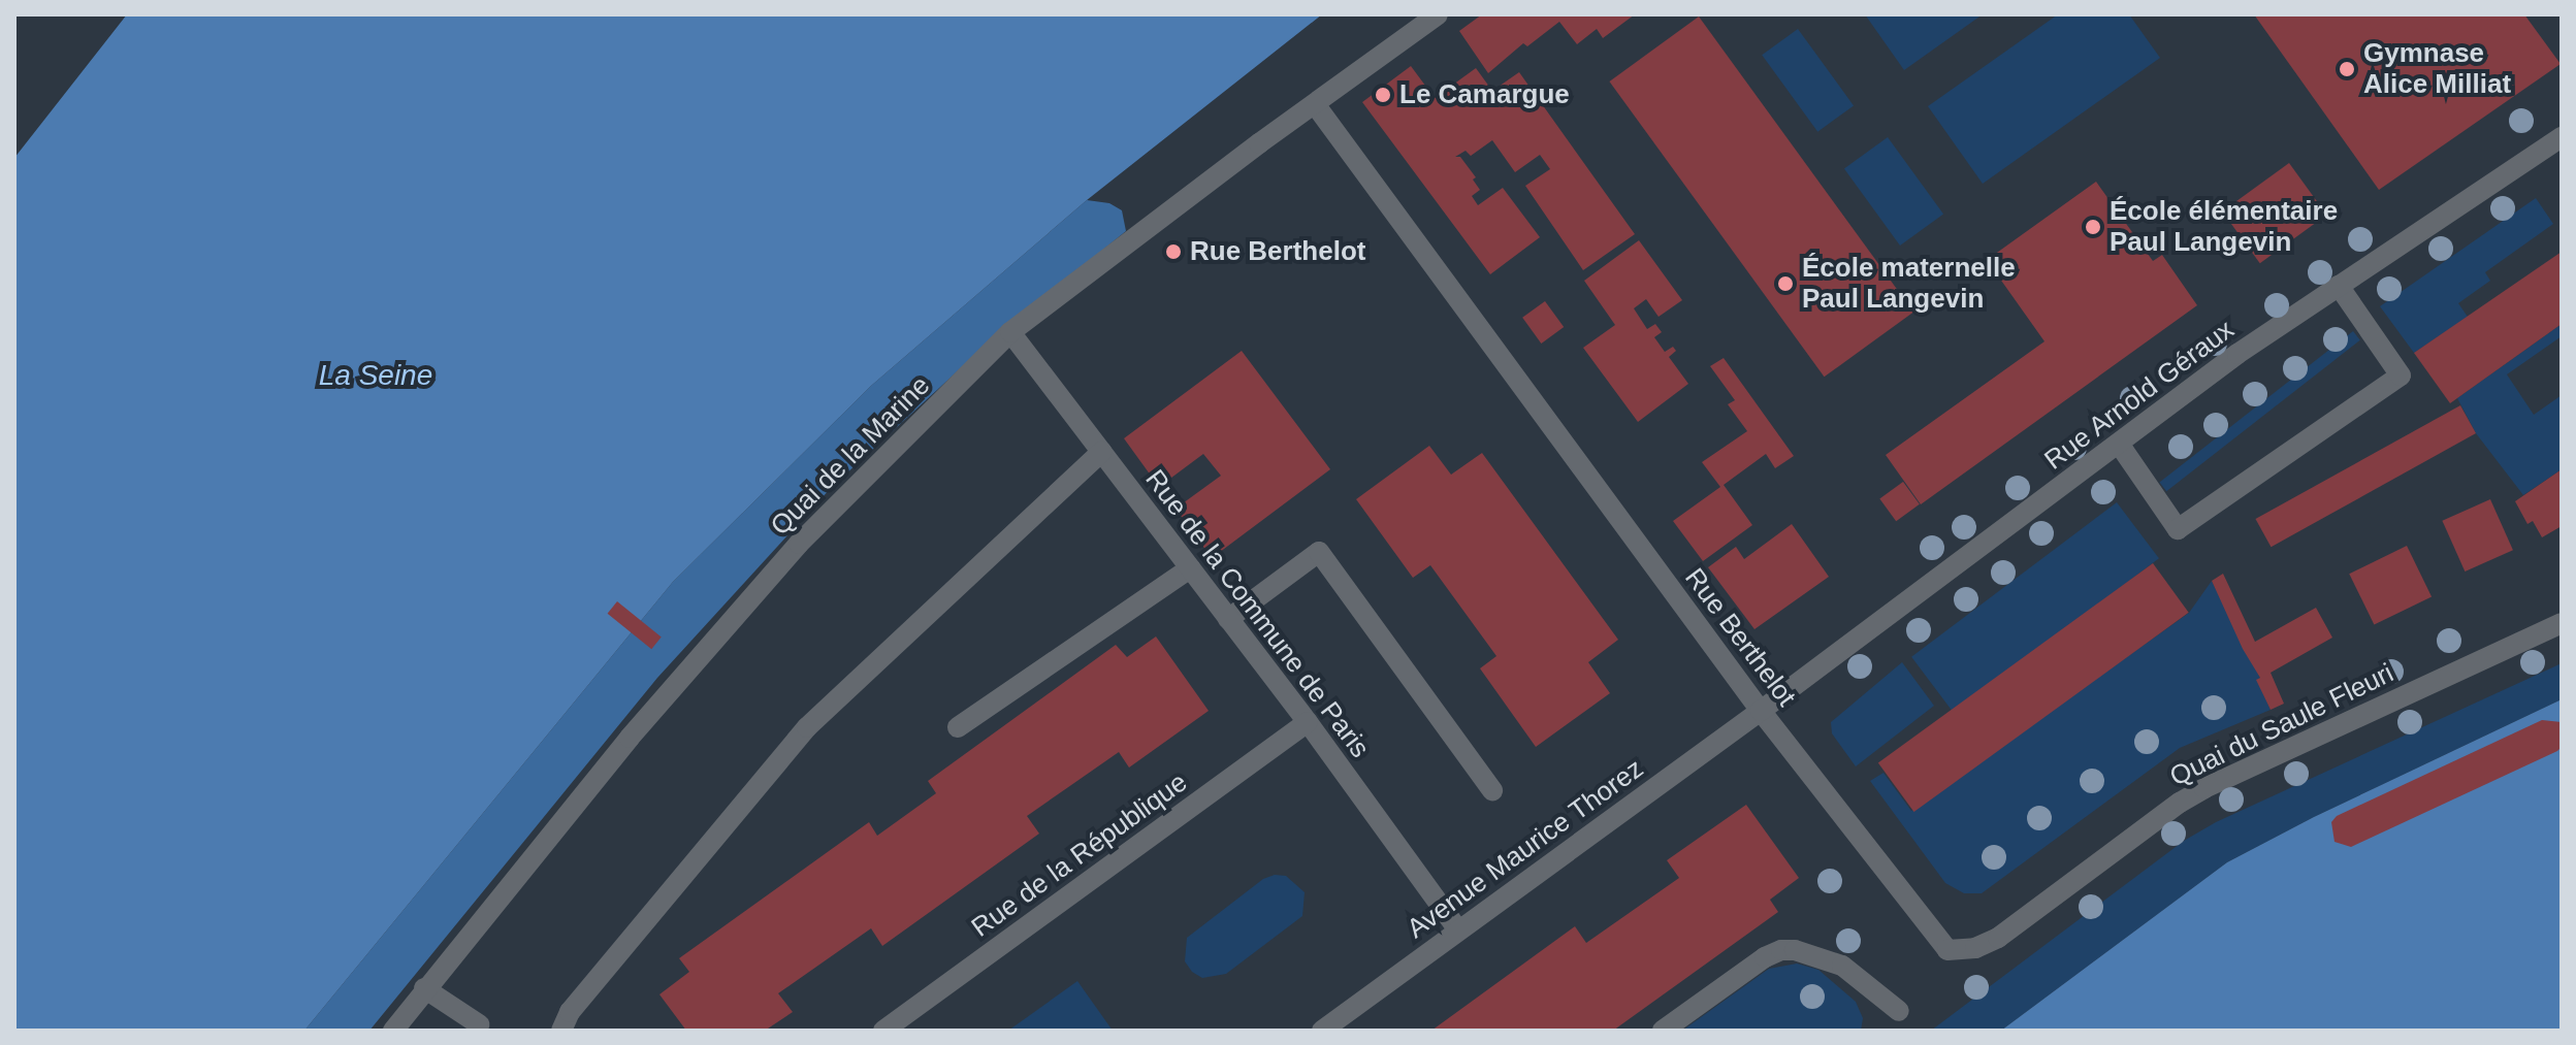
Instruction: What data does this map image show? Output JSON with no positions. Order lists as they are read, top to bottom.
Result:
{
  "streets": {
    "street": [
      "Rue Arnold Géraux",
      "Quai de la Marine",
      "Rue de la Commune de Paris",
      "Rue Berthelot",
      "Quai du Saule Fleuri",
      "Avenue Maurice Thorez",
      "Rue de la République"
    ]
  },
  "crossings": [
    ["Rue Arnold Géraux", "Rue Berthelot"],
    ["Rue Arnold Géraux", "Avenue Maurice Thorez"],
    ["Quai de la Marine", "Rue de la Commune de Paris"],
    ["Quai de la Marine", "Rue Berthelot"],
    ["Rue de la Commune de Paris", "Avenue Maurice Thorez"],
    ["Rue de la Commune de Paris", "Rue de la République"],
    ["Rue Berthelot", "Quai du Saule Fleuri"],
    ["Rue Berthelot", "Avenue Maurice Thorez"]
  ],
  "water": ["La Seine"],
  "places": [
    "Gymnase Alice Milliat",
    "Le Camargue",
    "École élémentaire Paul Langevin",
    "Rue Berthelot",
    "École maternelle Paul Langevin"
  ]
}
